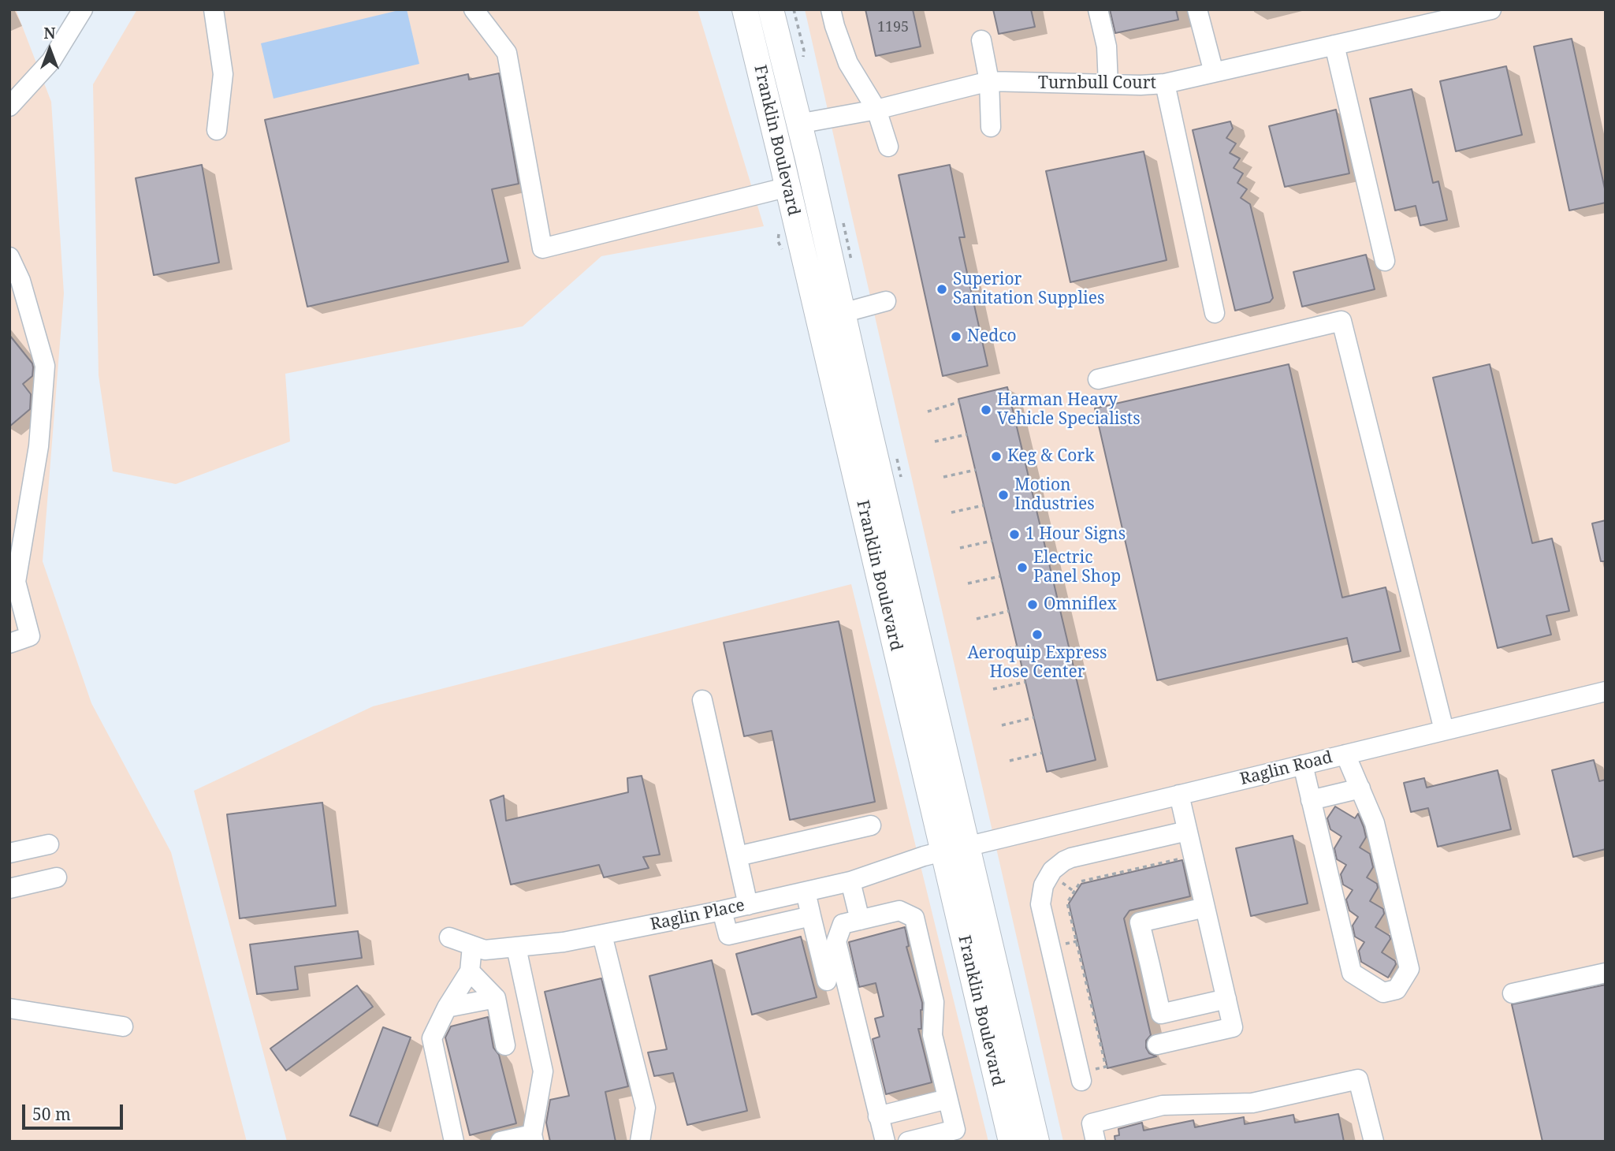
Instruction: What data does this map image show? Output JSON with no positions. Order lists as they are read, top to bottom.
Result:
{
  "streets": {
    "main road": ["Franklin Boulevard"],
    "street": ["Turnbull Court", "Raglin Road", "Raglin Place"]
  },
  "crossings": [
    ["Turnbull Court", "Franklin Boulevard"],
    ["Franklin Boulevard", "Raglin Road"],
    ["Franklin Boulevard", "Raglin Place"],
    ["Raglin Road", "Raglin Place"]
  ],
  "places": [
    "Superior Sanitation Supplies",
    "Nedco",
    "Harman Heavy Vehicle Specialists",
    "Keg & Cork",
    "Motion Industries",
    "1 Hour Signs",
    "Electric Panel Shop",
    "Omniflex",
    "Aeroquip Express Hose Center"
  ],
  "house_numbers": ["1195"],
  "scale_bar": "50 m",
  "north": "top"
}
